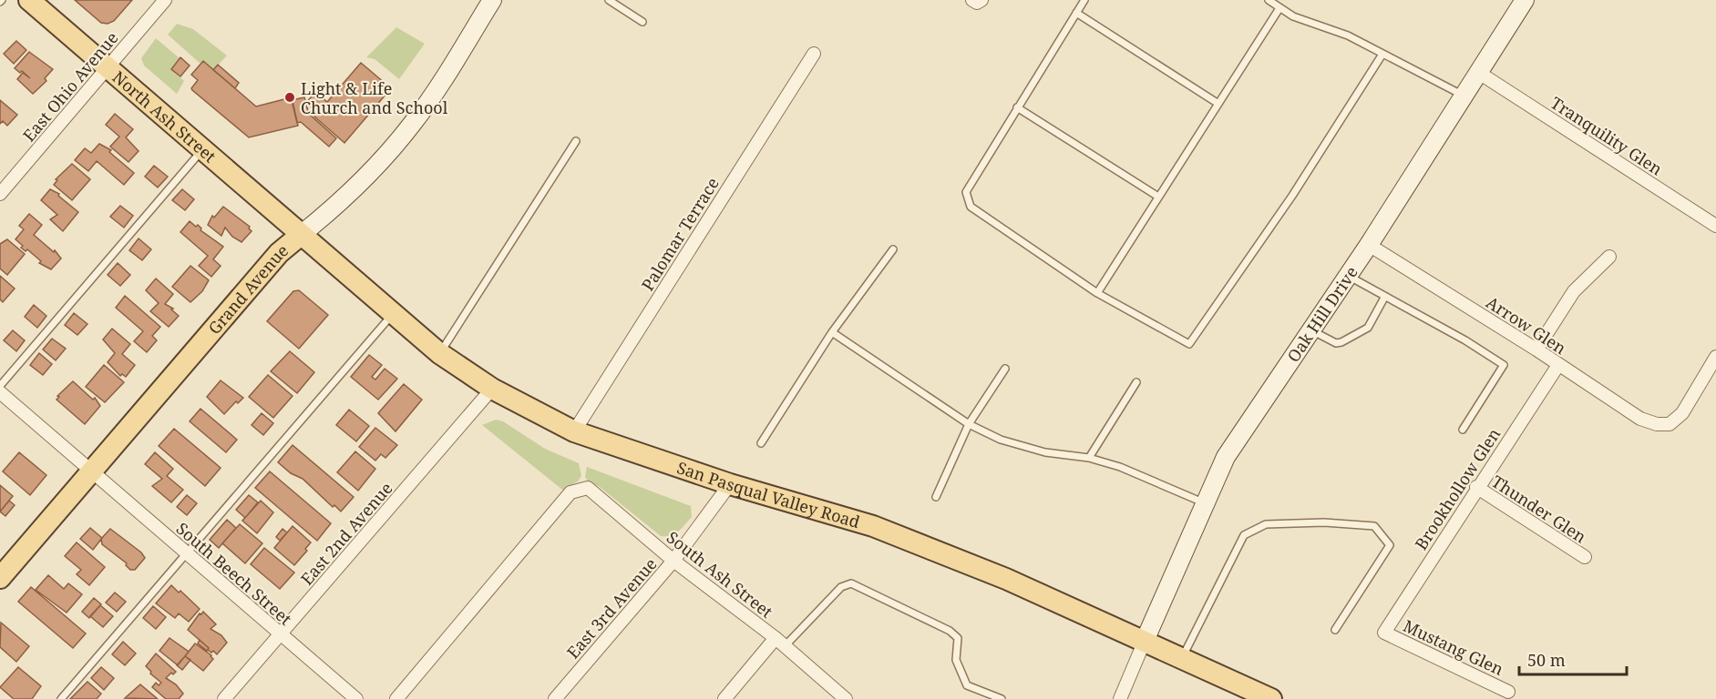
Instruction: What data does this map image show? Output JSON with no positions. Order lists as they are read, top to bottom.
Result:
{
  "streets": {
    "main road": ["North Ash Street", "Grand Avenue", "San Pasqual Valley Road"],
    "street": [
      "East Ohio Avenue",
      "Tranquility Glen",
      "Palomar Terrace",
      "Oak Hill Drive",
      "Arrow Glen",
      "Brookhollow Glen",
      "Thunder Glen",
      "East 2nd Avenue",
      "South Beech Street",
      "South Ash Street",
      "East 3rd Avenue",
      "Mustang Glen"
    ]
  },
  "crossings": [
    ["East Ohio Avenue", "North Ash Street"],
    ["North Ash Street", "Grand Avenue"],
    ["North Ash Street", "San Pasqual Valley Road"],
    ["Tranquility Glen", "Oak Hill Drive"],
    ["Palomar Terrace", "San Pasqual Valley Road"],
    ["Grand Avenue", "San Pasqual Valley Road"],
    ["Grand Avenue", "South Beech Street"],
    ["Oak Hill Drive", "Arrow Glen"],
    ["Oak Hill Drive", "San Pasqual Valley Road"],
    ["Arrow Glen", "Brookhollow Glen"],
    ["Brookhollow Glen", "Thunder Glen"],
    ["Brookhollow Glen", "Mustang Glen"],
    ["San Pasqual Valley Road", "East 2nd Avenue"],
    ["San Pasqual Valley Road", "East 3rd Avenue"],
    ["East 2nd Avenue", "South Beech Street"],
    ["South Ash Street", "East 3rd Avenue"]
  ],
  "places": ["Light & Life Church and School"],
  "scale_bar": "50 m"
}
